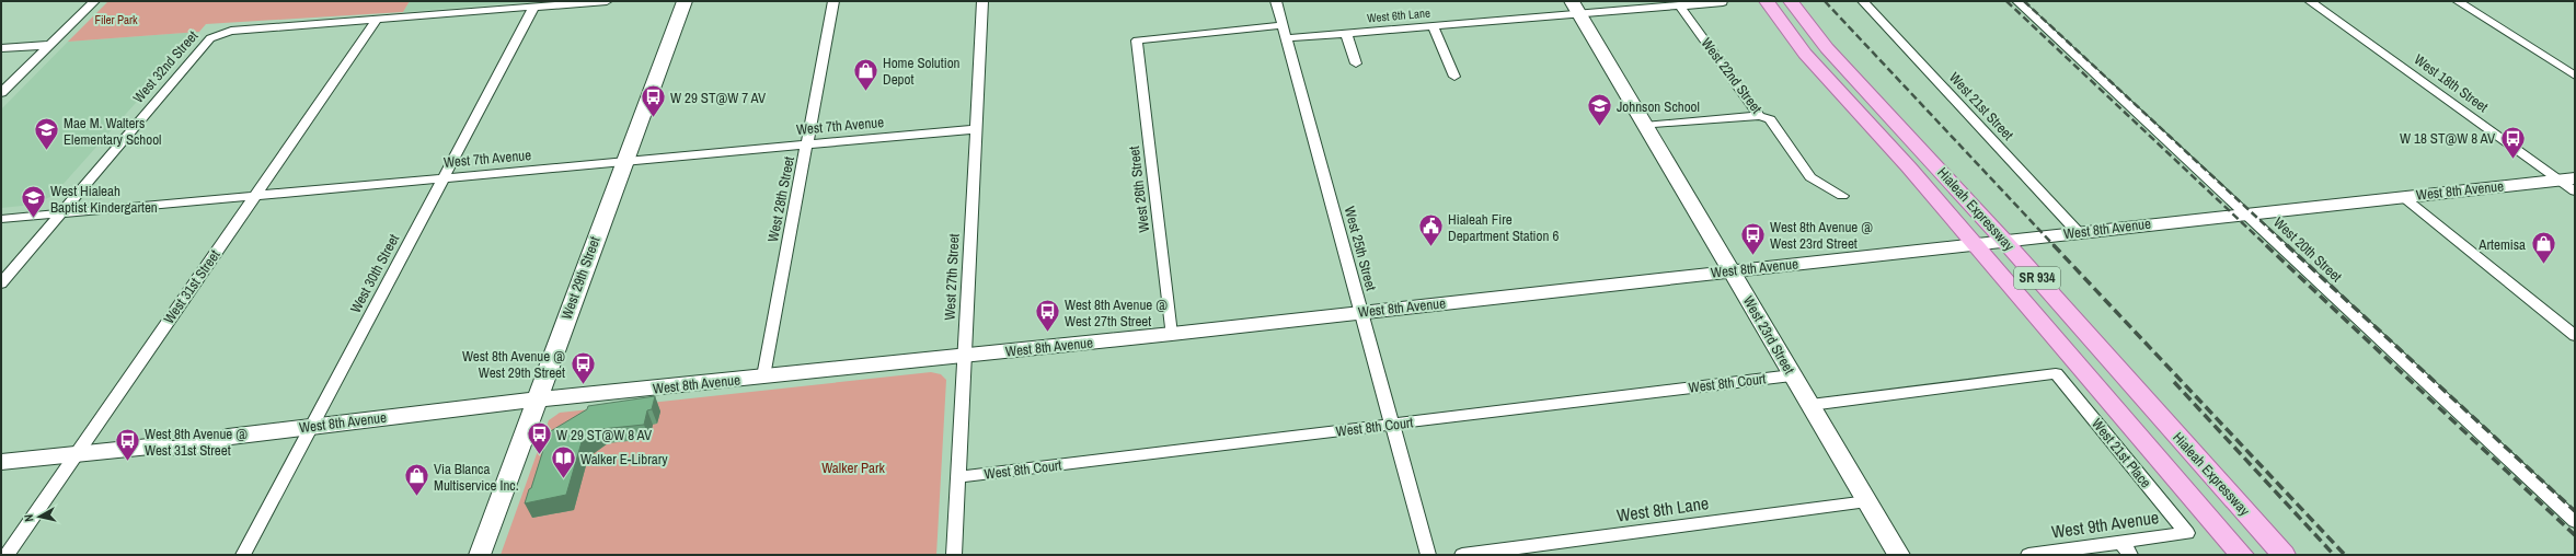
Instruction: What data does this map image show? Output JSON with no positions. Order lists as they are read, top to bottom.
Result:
{
  "streets": {
    "main road": ["Hialeah Expressway", "SR 934"],
    "street": [
      "West 6th Lane",
      "West 32nd Street",
      "West 22nd Street",
      "West 18th Street",
      "West 21st Street",
      "West 7th Avenue",
      "West 26th Street",
      "West 8th Avenue",
      "West 28th Street",
      "West 25th Street",
      "West 20th Street",
      "West 30th Street",
      "West 27th Street",
      "West 29th Street",
      "West 31st Street",
      "West 23rd Street",
      "West 8th Court",
      "West 21st Place",
      "West 8th Lane",
      "West 9th Avenue"
    ]
  },
  "crossings": [
    ["West 6th Lane", "West 22nd Street"],
    ["West 6th Lane", "West 26th Street"],
    ["West 6th Lane", "West 25th Street"],
    ["West 6th Lane", "West 23rd Street"],
    ["West 32nd Street", "West 7th Avenue"],
    ["West 32nd Street", "West 31st Street"],
    ["West 18th Street", "West 8th Avenue"],
    ["West 21st Street", "West 8th Avenue"],
    ["West 7th Avenue", "West 28th Street"],
    ["West 7th Avenue", "West 30th Street"],
    ["West 7th Avenue", "West 27th Street"],
    ["West 7th Avenue", "West 29th Street"],
    ["West 7th Avenue", "West 31st Street"],
    ["West 26th Street", "West 8th Avenue"],
    ["West 8th Avenue", "West 28th Street"],
    ["West 8th Avenue", "Hialeah Expressway"],
    ["West 8th Avenue", "West 25th Street"],
    ["West 8th Avenue", "West 20th Street"],
    ["West 8th Avenue", "West 30th Street"],
    ["West 8th Avenue", "West 27th Street"],
    ["West 8th Avenue", "West 29th Street"],
    ["West 8th Avenue", "West 31st Street"],
    ["West 8th Avenue", "West 23rd Street"],
    ["West 25th Street", "West 8th Court"],
    ["West 27th Street", "West 8th Court"],
    ["West 23rd Street", "West 8th Court"],
    ["West 23rd Street", "West 21st Place"],
    ["West 23rd Street", "West 8th Lane"],
    ["West 21st Place", "West 9th Avenue"]
  ],
  "parks": ["Filer Park", "Walker Park"],
  "places": {
    "shop": ["Home Solution Depot", "Artemisa", "Via Blanca Multiservice Inc."],
    "bus stop": [
      "W 29 ST@W 7 AV",
      "W 18 ST@W 8 AV",
      "West 8th Avenue @ West 23rd Street",
      "West 8th Avenue @ West 27th Street",
      "West 8th Avenue @ West 29th Street",
      "W 29 ST@W 8 AV",
      "West 8th Avenue @ West 31st Street"
    ],
    "school or university": ["Johnson School", "Mae M. Walters Elementary School", "West Hialeah Baptist Kindergarten"],
    "public building": ["Hialeah Fire Department Station 6"],
    "library": ["Walker E-Library"]
  },
  "north": "left"
}
